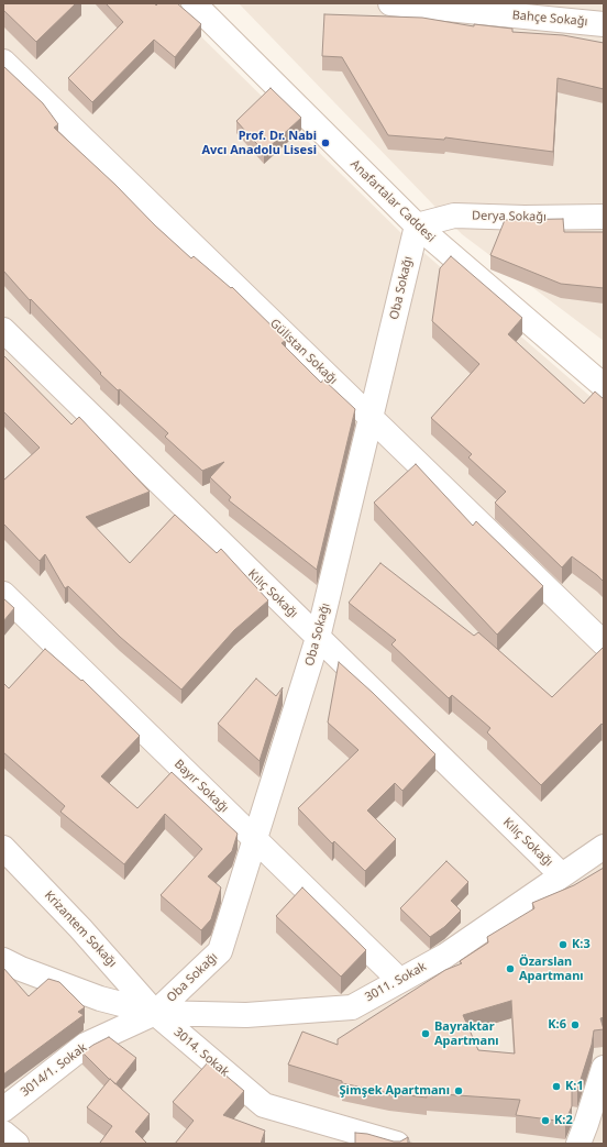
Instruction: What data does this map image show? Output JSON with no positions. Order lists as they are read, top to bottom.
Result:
{
  "streets": {
    "street": [
      "Bahçe Sokağı",
      "Anafartalar Caddesi",
      "Derya Sokağı",
      "Oba Sokağı",
      "Gülistan Sokağı",
      "Kılıç Sokağı",
      "Bayır Sokağı",
      "Krizantem Sokağı",
      "3011. Sokak",
      "3014. Sokak",
      "3014/1. Sokak"
    ]
  },
  "crossings": [
    ["Anafartalar Caddesi", "Derya Sokağı"],
    ["Anafartalar Caddesi", "Oba Sokağı"],
    ["Derya Sokağı", "Oba Sokağı"],
    ["Oba Sokağı", "Gülistan Sokağı"],
    ["Oba Sokağı", "Kılıç Sokağı"],
    ["Oba Sokağı", "Bayır Sokağı"],
    ["Oba Sokağı", "Krizantem Sokağı"],
    ["Oba Sokağı", "3011. Sokak"],
    ["Oba Sokağı", "3014. Sokak"],
    ["Oba Sokağı", "3014/1. Sokak"],
    ["Kılıç Sokağı", "3011. Sokak"],
    ["Bayır Sokağı", "3011. Sokak"],
    ["Krizantem Sokağı", "3011. Sokak"],
    ["Krizantem Sokağı", "3014. Sokak"],
    ["Krizantem Sokağı", "3014/1. Sokak"],
    ["3011. Sokak", "3014. Sokak"],
    ["3011. Sokak", "3014/1. Sokak"],
    ["3014. Sokak", "3014/1. Sokak"]
  ],
  "places": [
    "Prof. Dr. Nabi Avcı Anadolu Lisesi",
    "K:3",
    "Özarslan Apartmanı",
    "K:6",
    "Bayraktar Apartmanı",
    "K:1",
    "Şimşek Apartmanı",
    "K:2"
  ]
}
